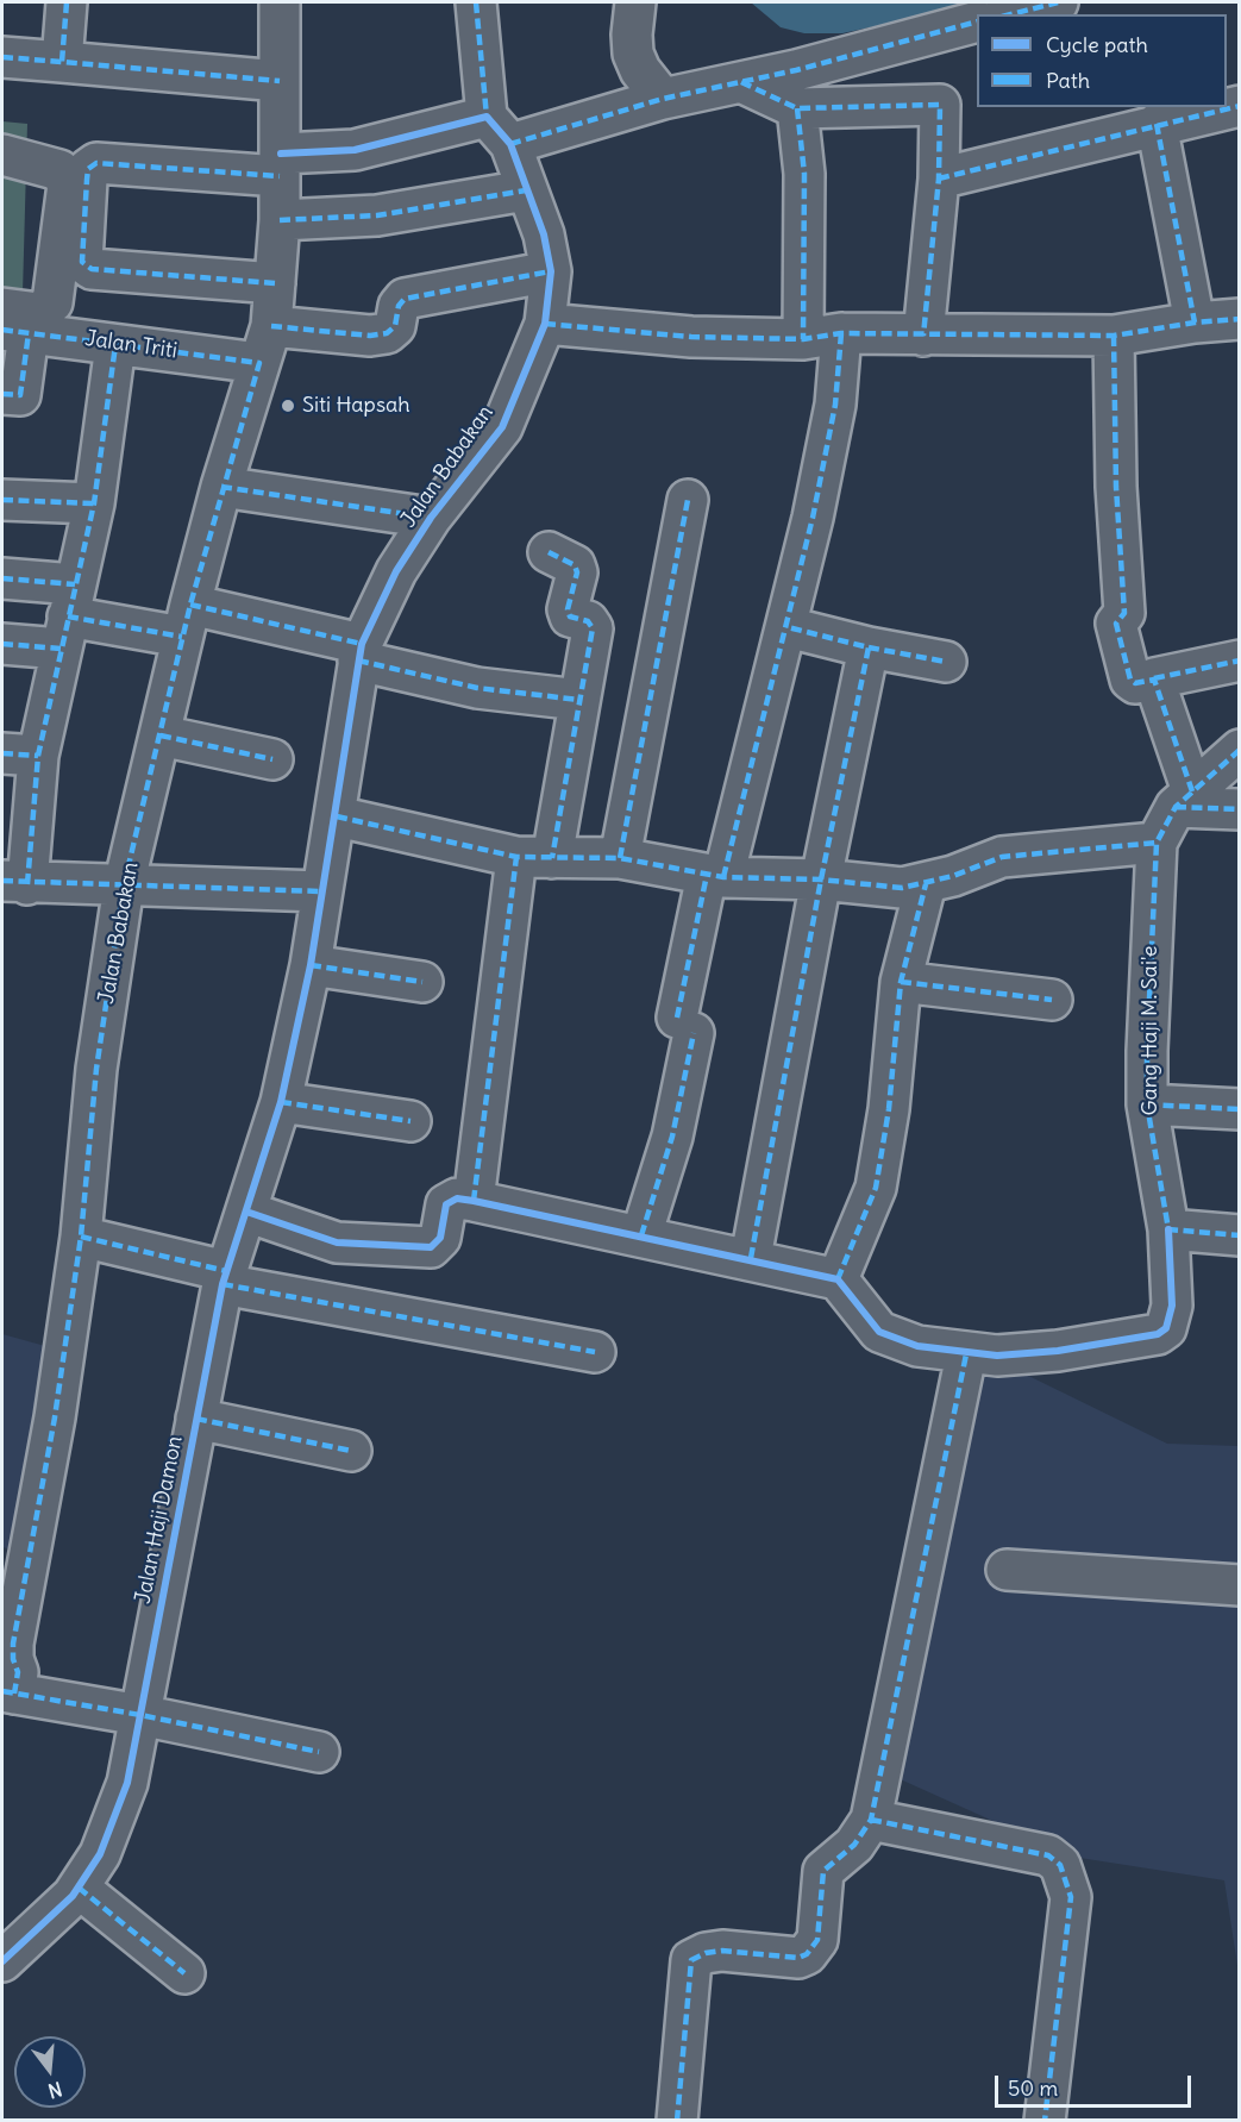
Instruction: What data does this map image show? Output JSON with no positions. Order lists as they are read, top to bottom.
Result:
{
  "streets": {
    "street": [
      "Jalan Triti",
      "Jalan Babakan",
      "Gang Haji M. Sai'e",
      "Jalan Haji Damon"
    ]
  },
  "crossings": [
    ["Jalan Triti", "Jalan Babakan"],
    ["Jalan Babakan", "Jalan Haji Damon"]
  ],
  "places": ["Siti Hapsah"],
  "legend": ["Cycle path", "Path"],
  "scale_bar": "50 m",
  "north": "bottom"
}
